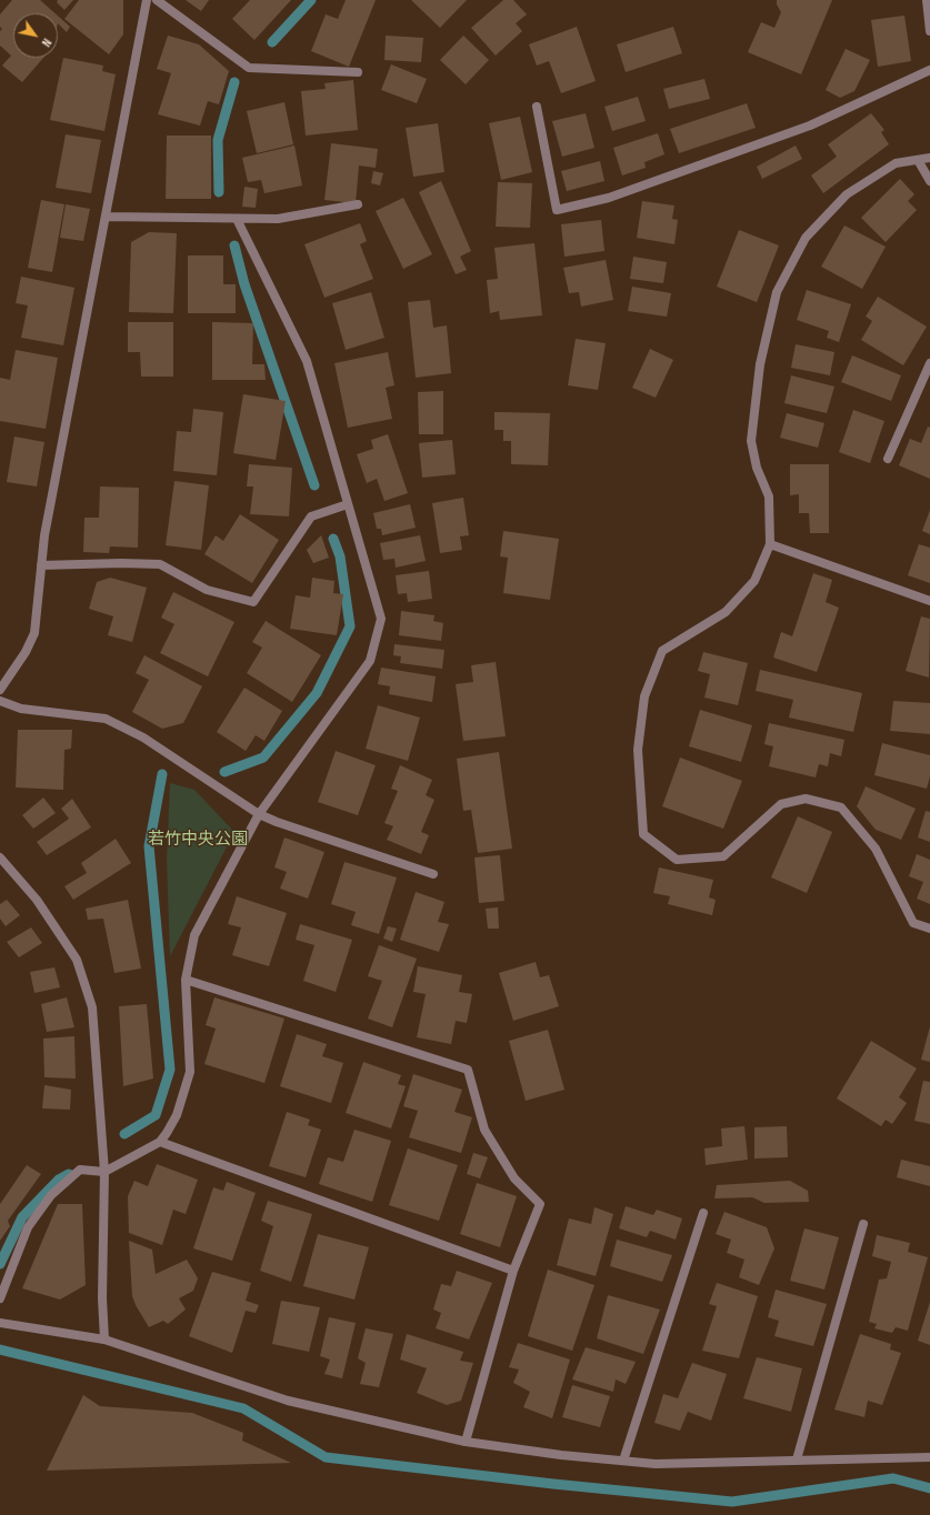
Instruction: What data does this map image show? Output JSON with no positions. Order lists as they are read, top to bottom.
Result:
{
  "parks": ["若竹中央公園"],
  "north": "bottom right"
}
